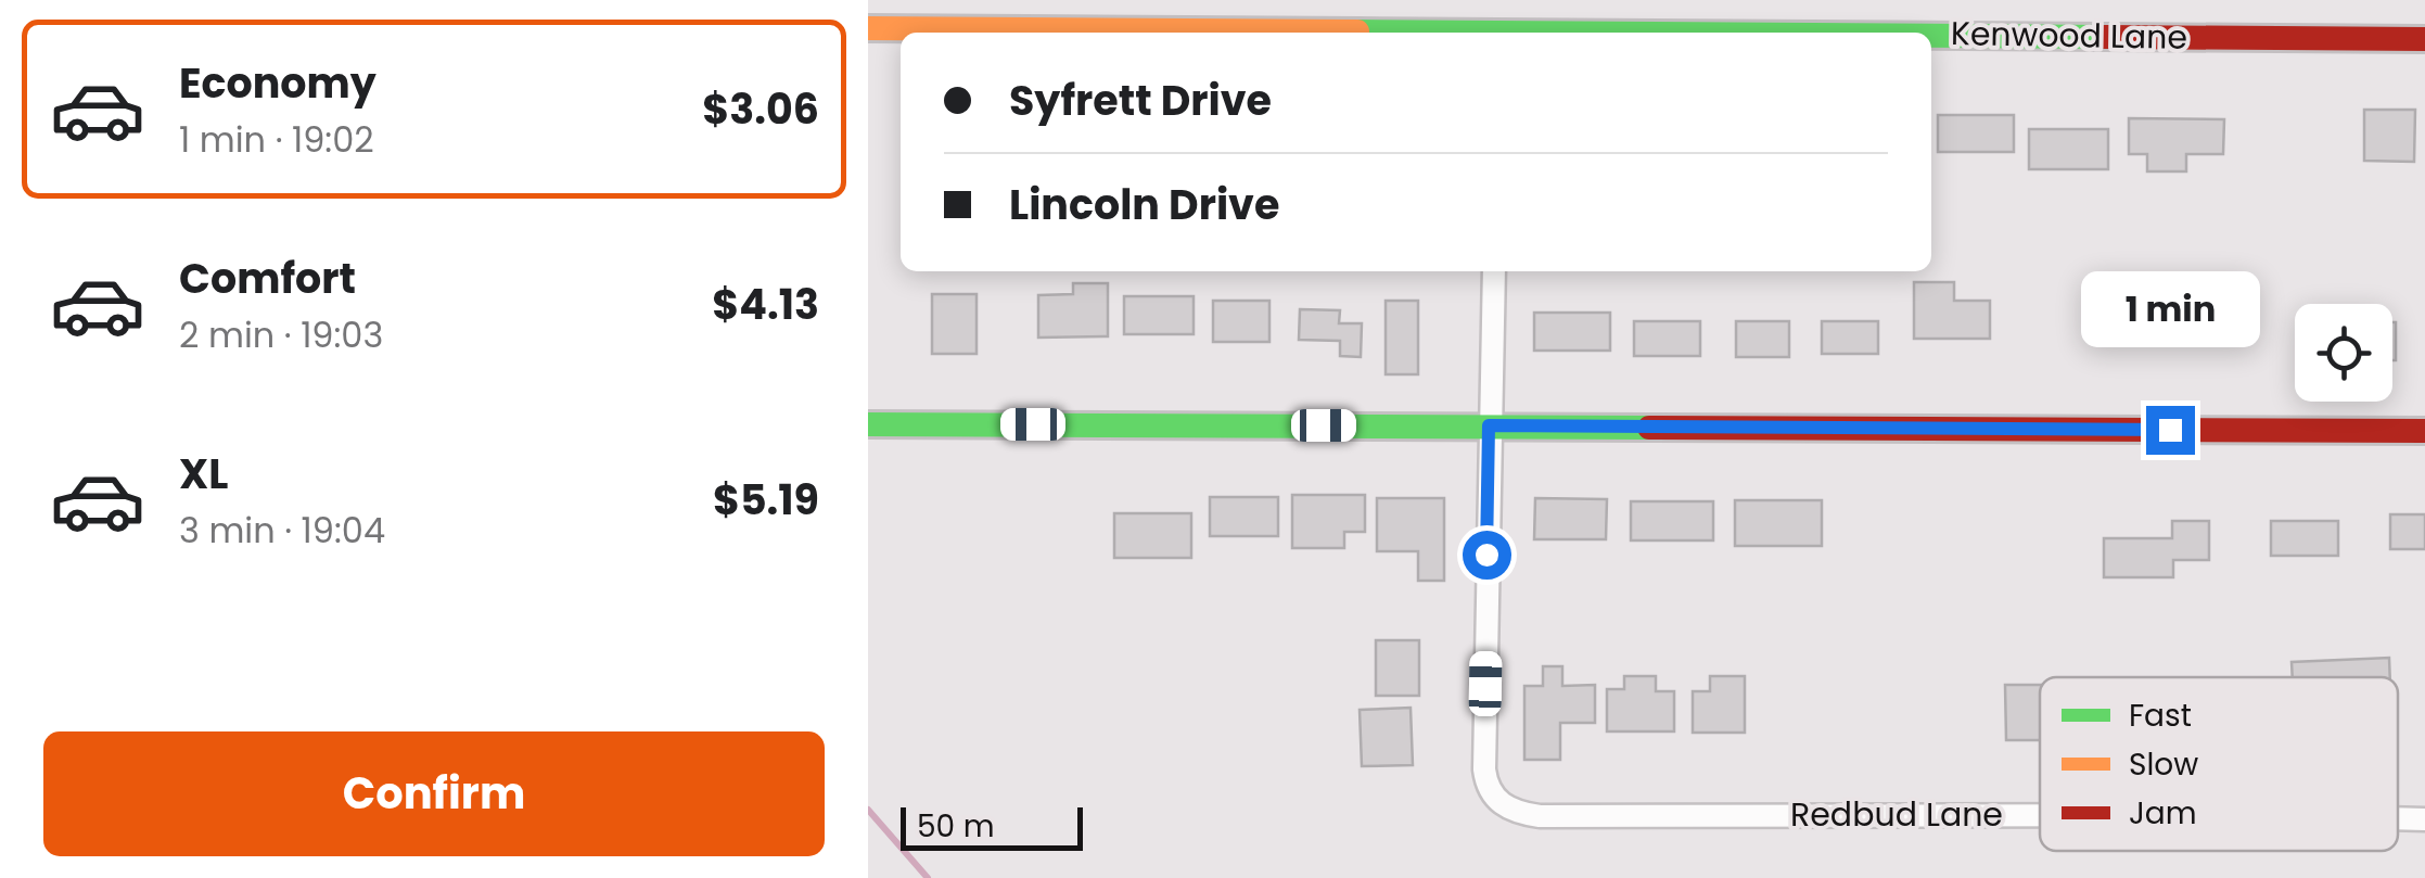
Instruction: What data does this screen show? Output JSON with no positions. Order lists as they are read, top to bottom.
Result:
{
  "streets": {
    "street": ["Kenwood Lane", "Redbud Lane"]
  },
  "legend": ["Fast", "Slow", "Jam"],
  "scale_bar": "50 m",
  "page": {
    "list": [
      {
        "name": "Economy",
        "note": "1 min · 19:02",
        "value": "$3.06"
      },
      {
        "name": "Comfort",
        "note": "2 min · 19:03",
        "value": "$4.13"
      },
      {
        "name": "XL",
        "note": "3 min · 19:04",
        "value": "$5.19"
      }
    ],
    "banner": ["Syfrett Drive", "Lincoln Drive"],
    "bubble": "1 min",
    "buttons": "Confirm",
    "scale": "50 m"
  }
}
